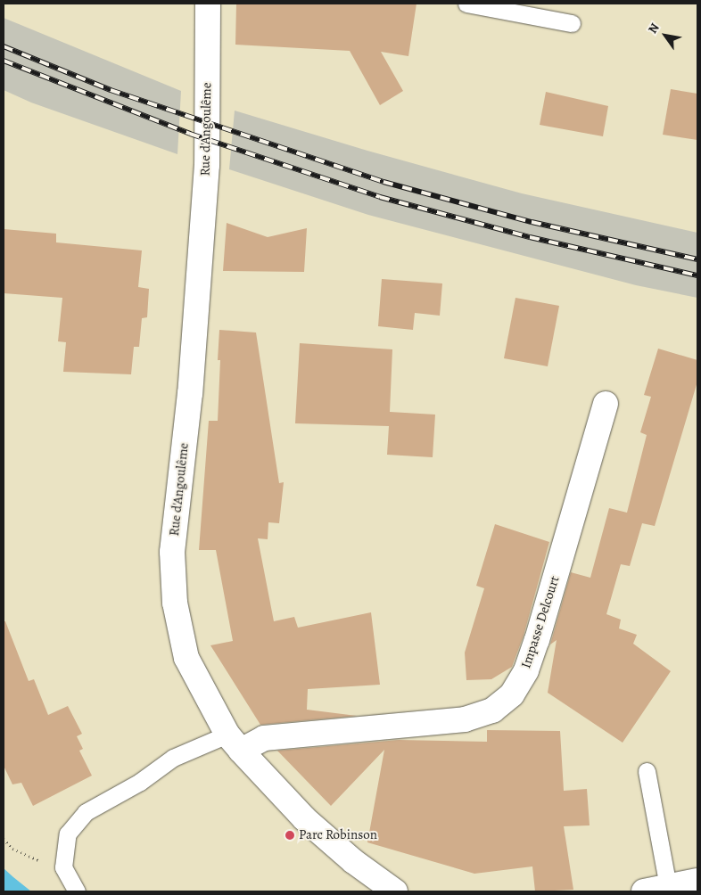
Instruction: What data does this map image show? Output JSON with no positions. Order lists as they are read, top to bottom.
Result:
{
  "streets": {
    "street": ["Rue d'Angoulême", "Impasse Delcourt"]
  },
  "crossings": [
    ["Rue d'Angoulême", "Impasse Delcourt"]
  ],
  "places": ["Parc Robinson"],
  "north": "top left"
}
